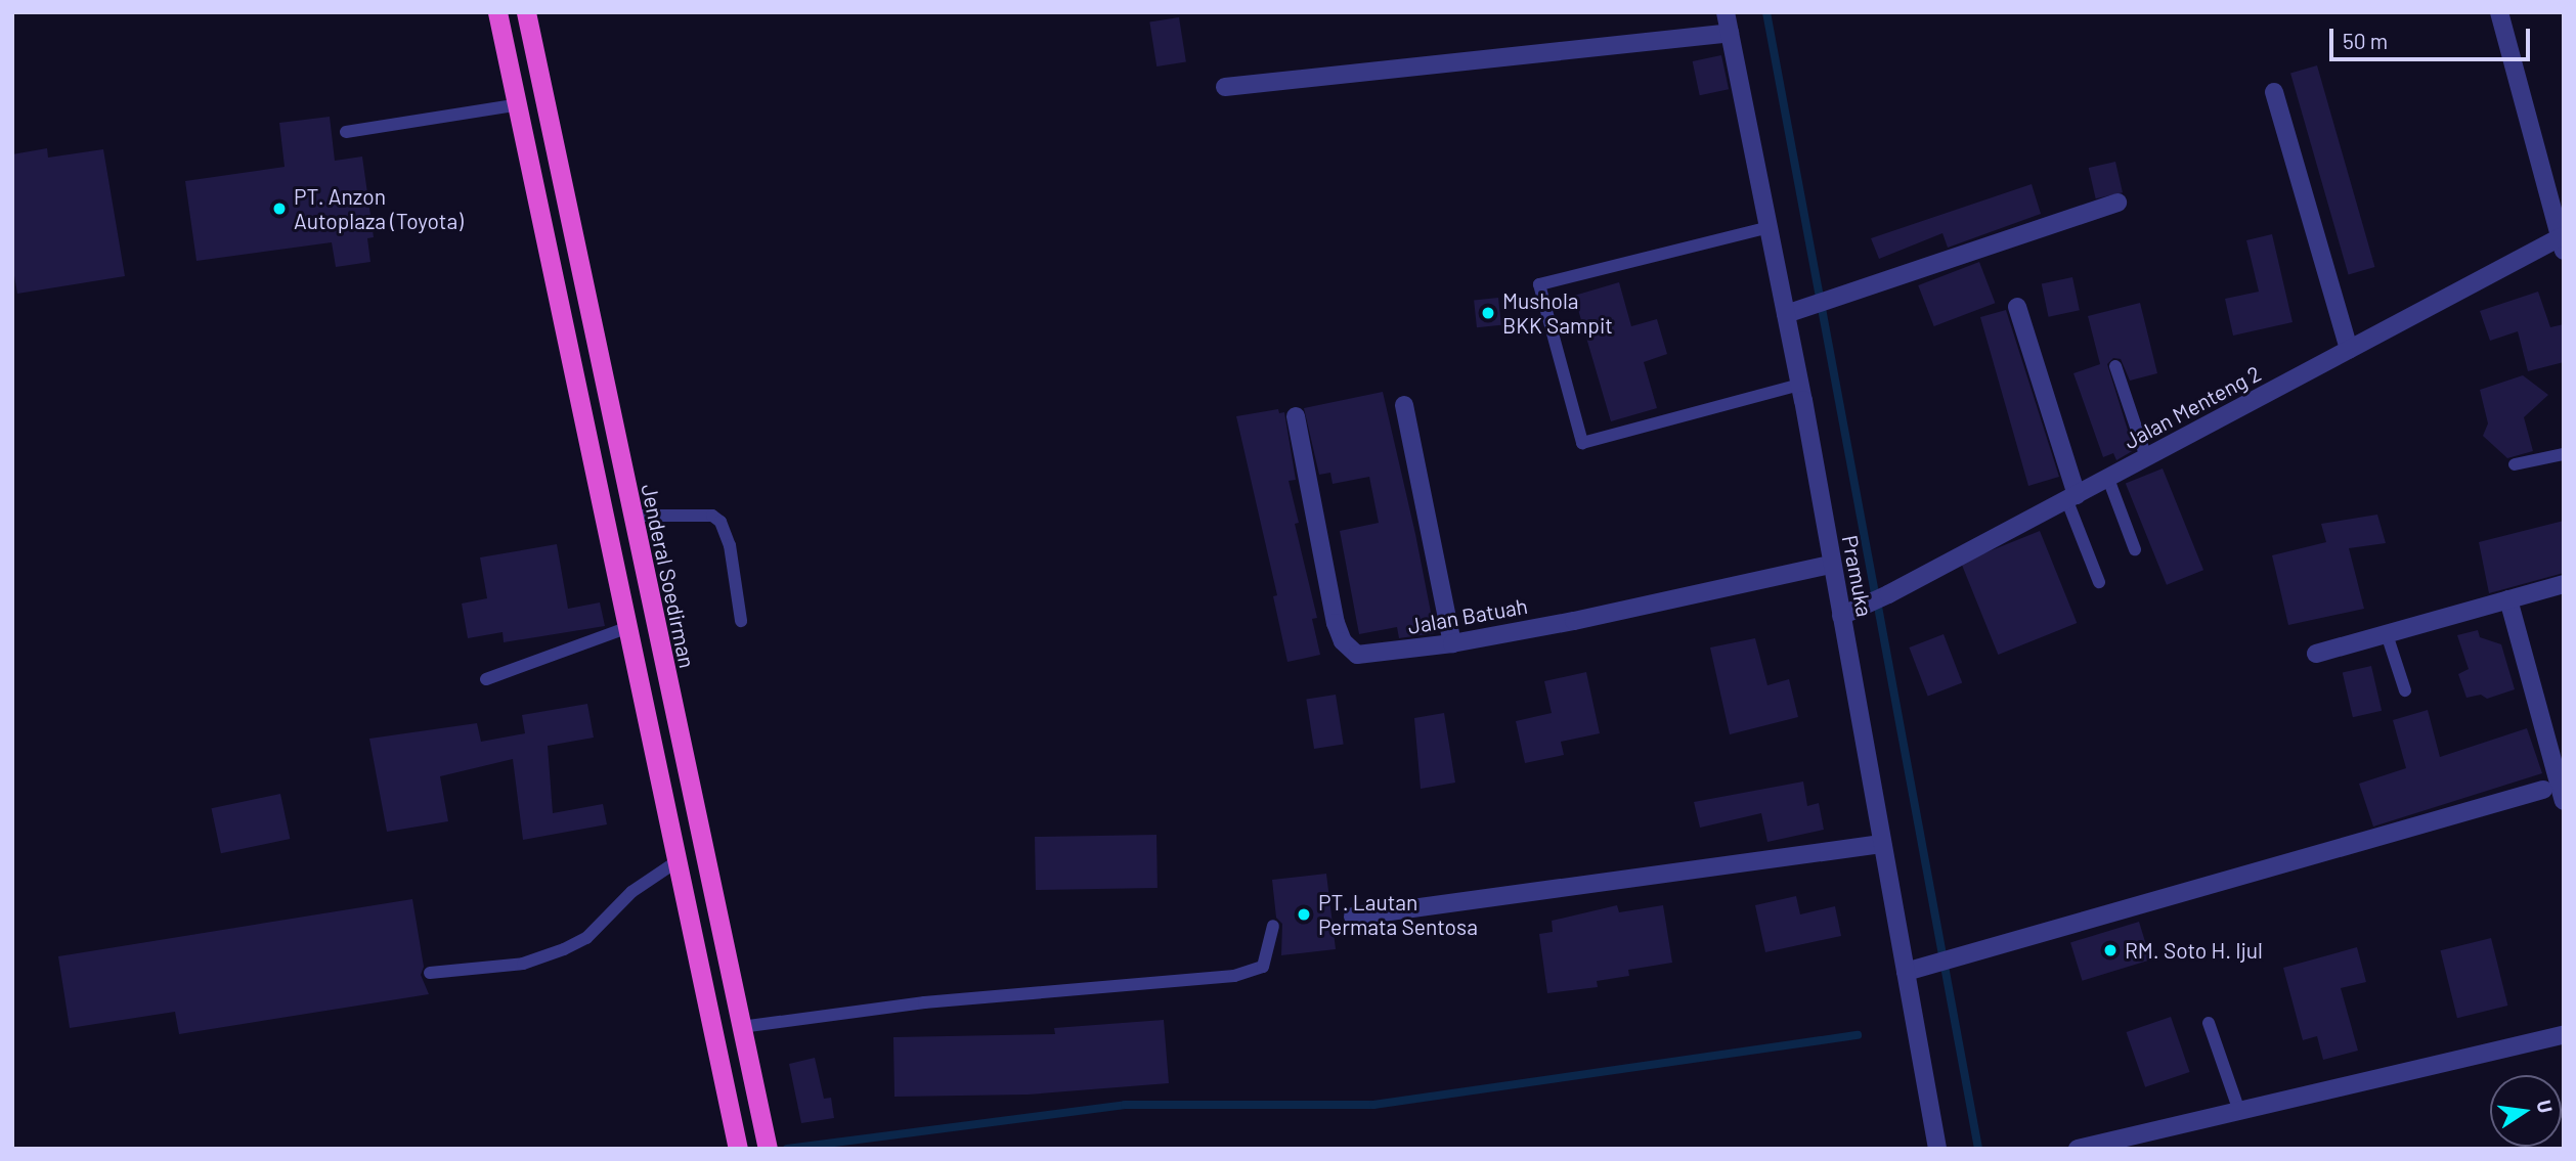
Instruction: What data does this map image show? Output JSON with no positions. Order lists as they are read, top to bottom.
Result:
{
  "streets": {
    "highway": ["Jenderal Soedirman"],
    "street": ["Jalan Menteng 2", "Pramuka", "Jalan Batuah"]
  },
  "crossings": [
    ["Jalan Menteng 2", "Pramuka"],
    ["Pramuka", "Jalan Batuah"]
  ],
  "places": [
    "PT. Anzon Autoplaza (Toyota)",
    "Mushola BKK Sampit",
    "PT. Lautan Permata Sentosa",
    "RM. Soto H. Ijul"
  ],
  "scale_bar": "50 m",
  "north": "right"
}
